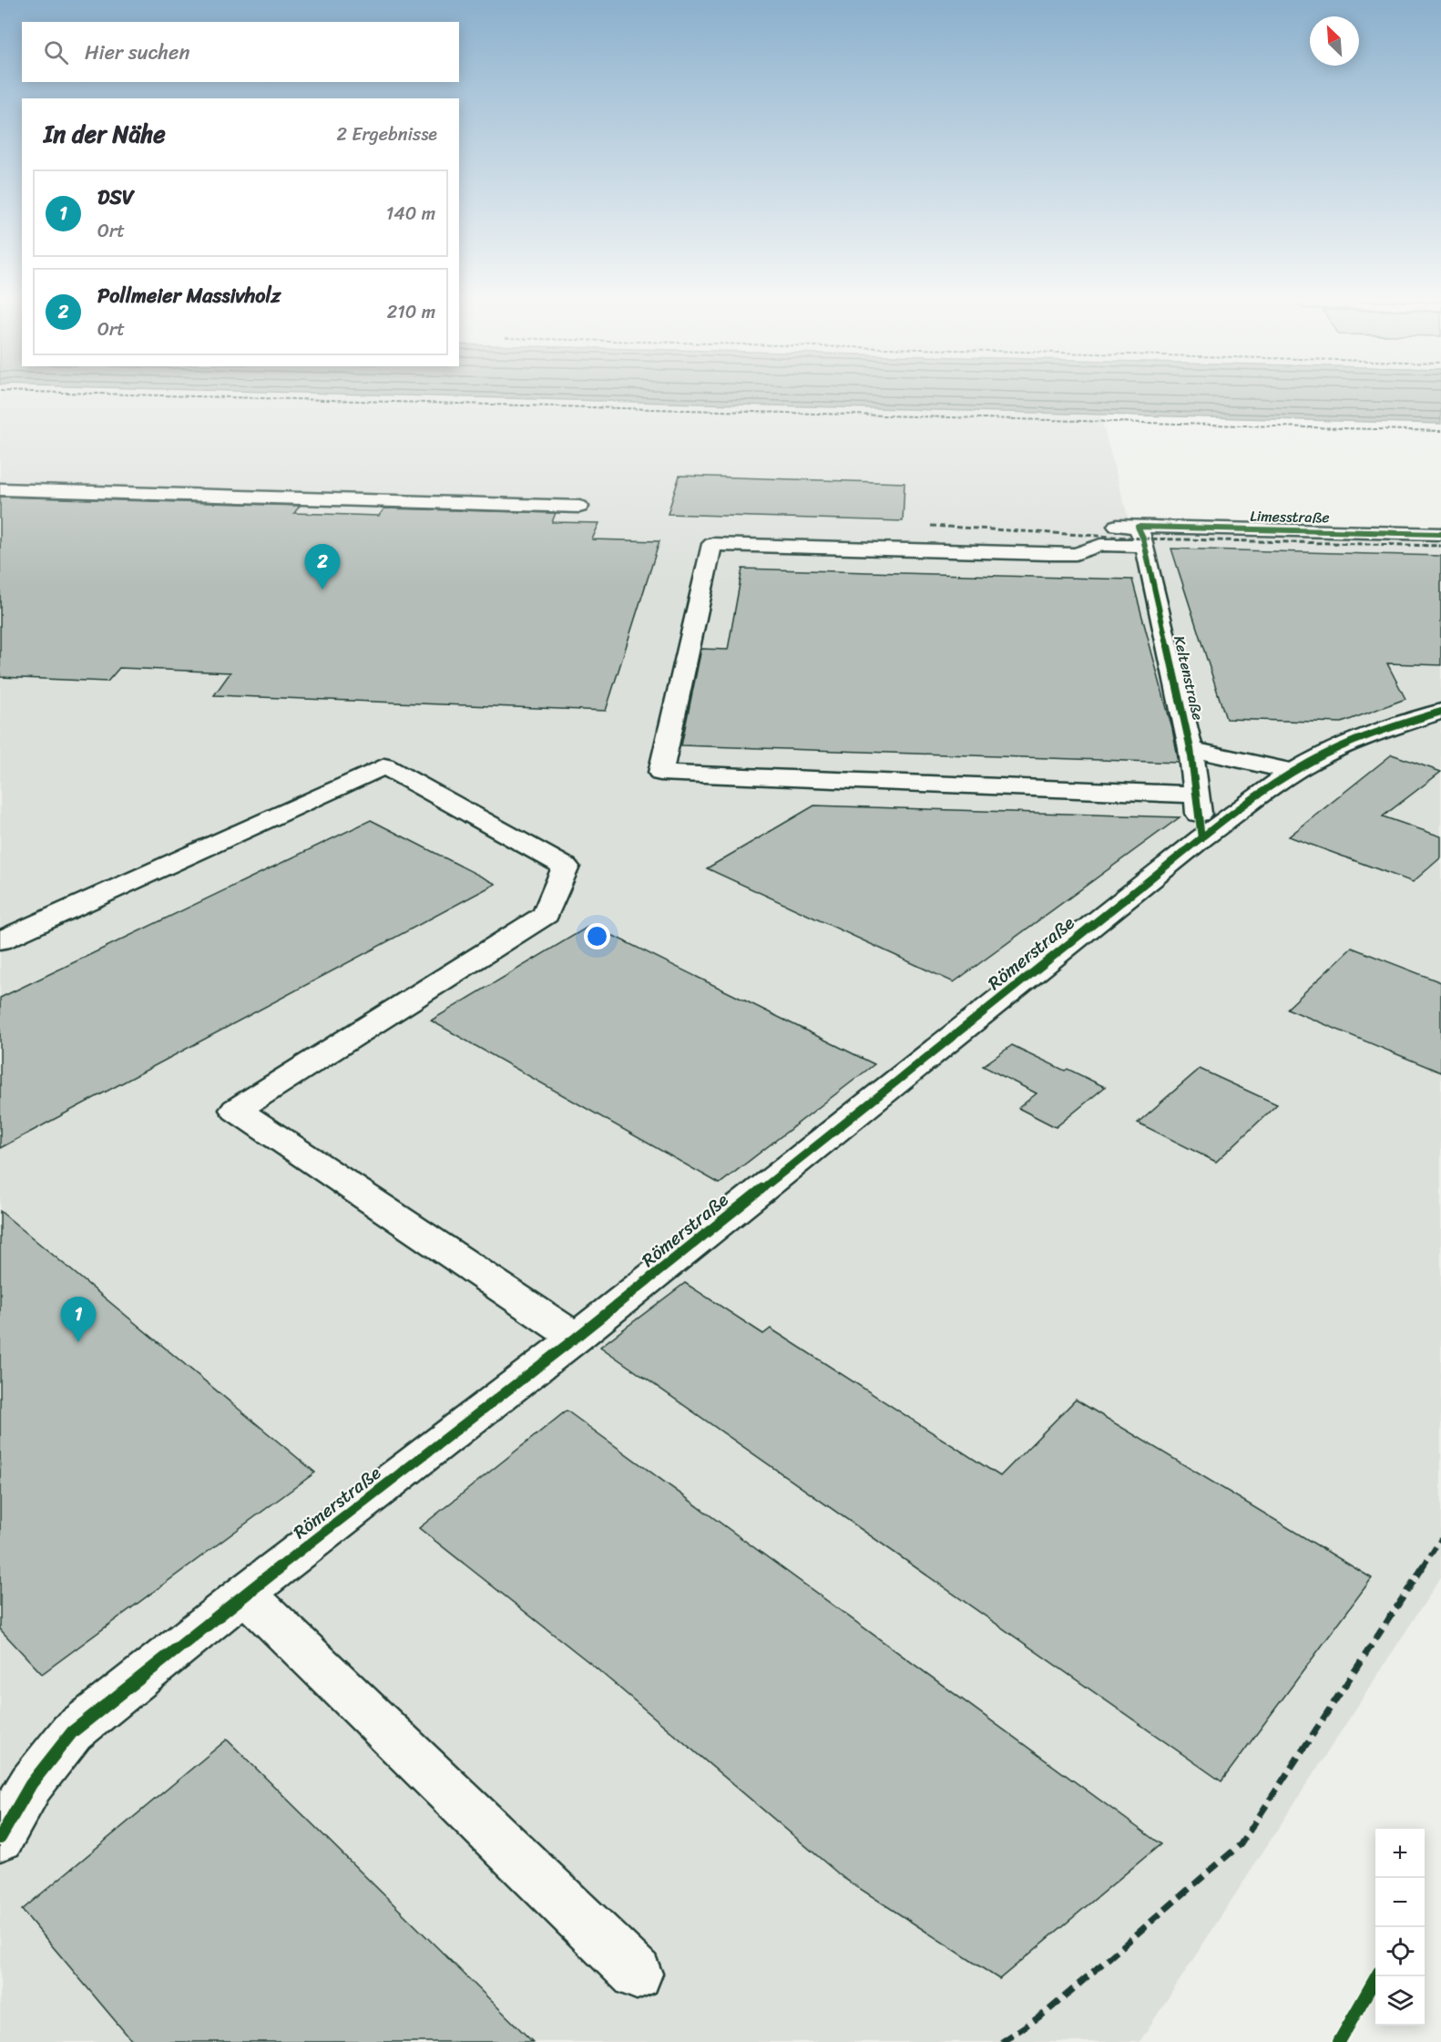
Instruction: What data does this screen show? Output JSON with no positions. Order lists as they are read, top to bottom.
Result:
{
  "streets": {
    "street": ["Limesstraße", "Keltenstraße", "Römerstraße"]
  },
  "crossings": [
    ["Limesstraße", "Keltenstraße"],
    ["Keltenstraße", "Römerstraße"]
  ],
  "north": "top left",
  "page": {
    "search": "Hier suchen",
    "heading": ["In der Nähe", "2 Ergebnisse"],
    "list": [
      {
        "mark": "1",
        "name": "DSV",
        "note": "Ort",
        "value": "140 m"
      },
      {
        "mark": "2",
        "name": "Pollmeier Massivholz",
        "note": "Ort",
        "value": "210 m"
      }
    ],
    "pins": ["2", "1"],
    "map_buttons": ["+", "−"]
  }
}
